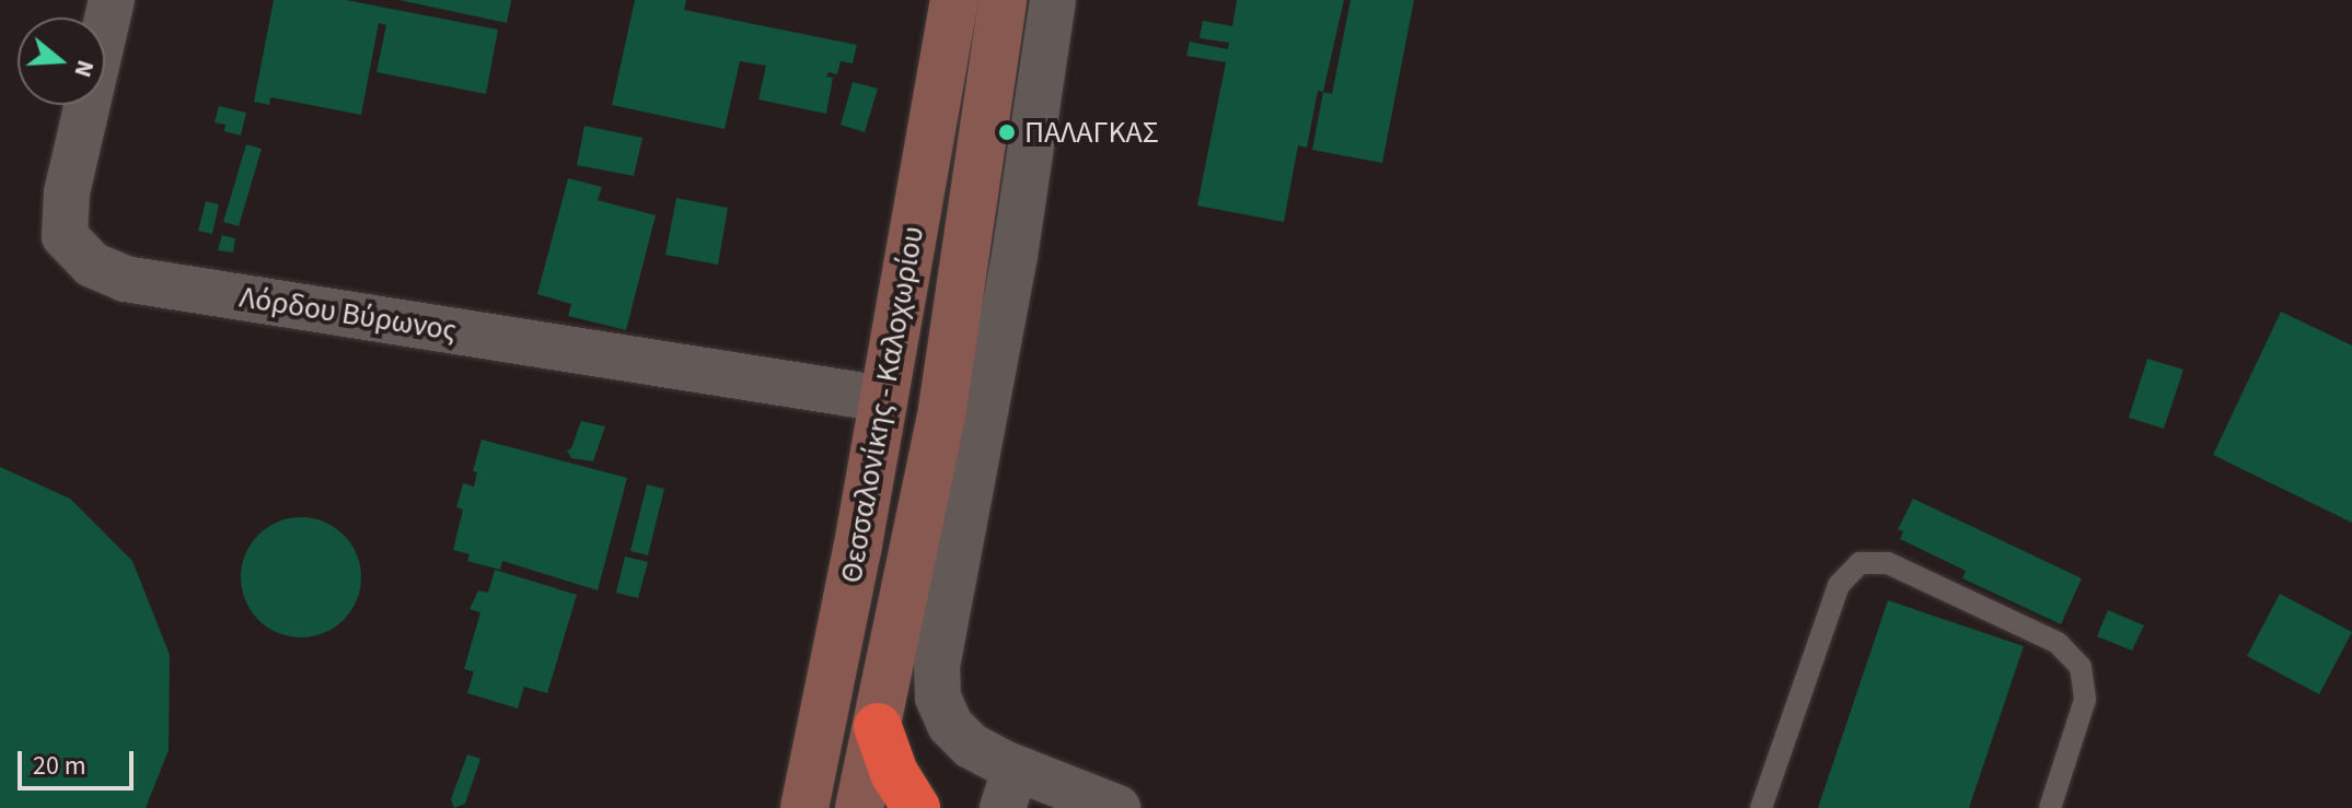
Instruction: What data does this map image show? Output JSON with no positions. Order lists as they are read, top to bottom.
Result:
{
  "streets": {
    "main road": ["Θεσσαλονίκης - Καλοχωρίου"],
    "street": ["Λόρδου Βύρωνος"]
  },
  "crossings": [
    ["Λόρδου Βύρωνος", "Θεσσαλονίκης - Καλοχωρίου"]
  ],
  "places": ["ΠΑΛΑΓΚΑΣ"],
  "scale_bar": "20 m",
  "north": "right"
}
